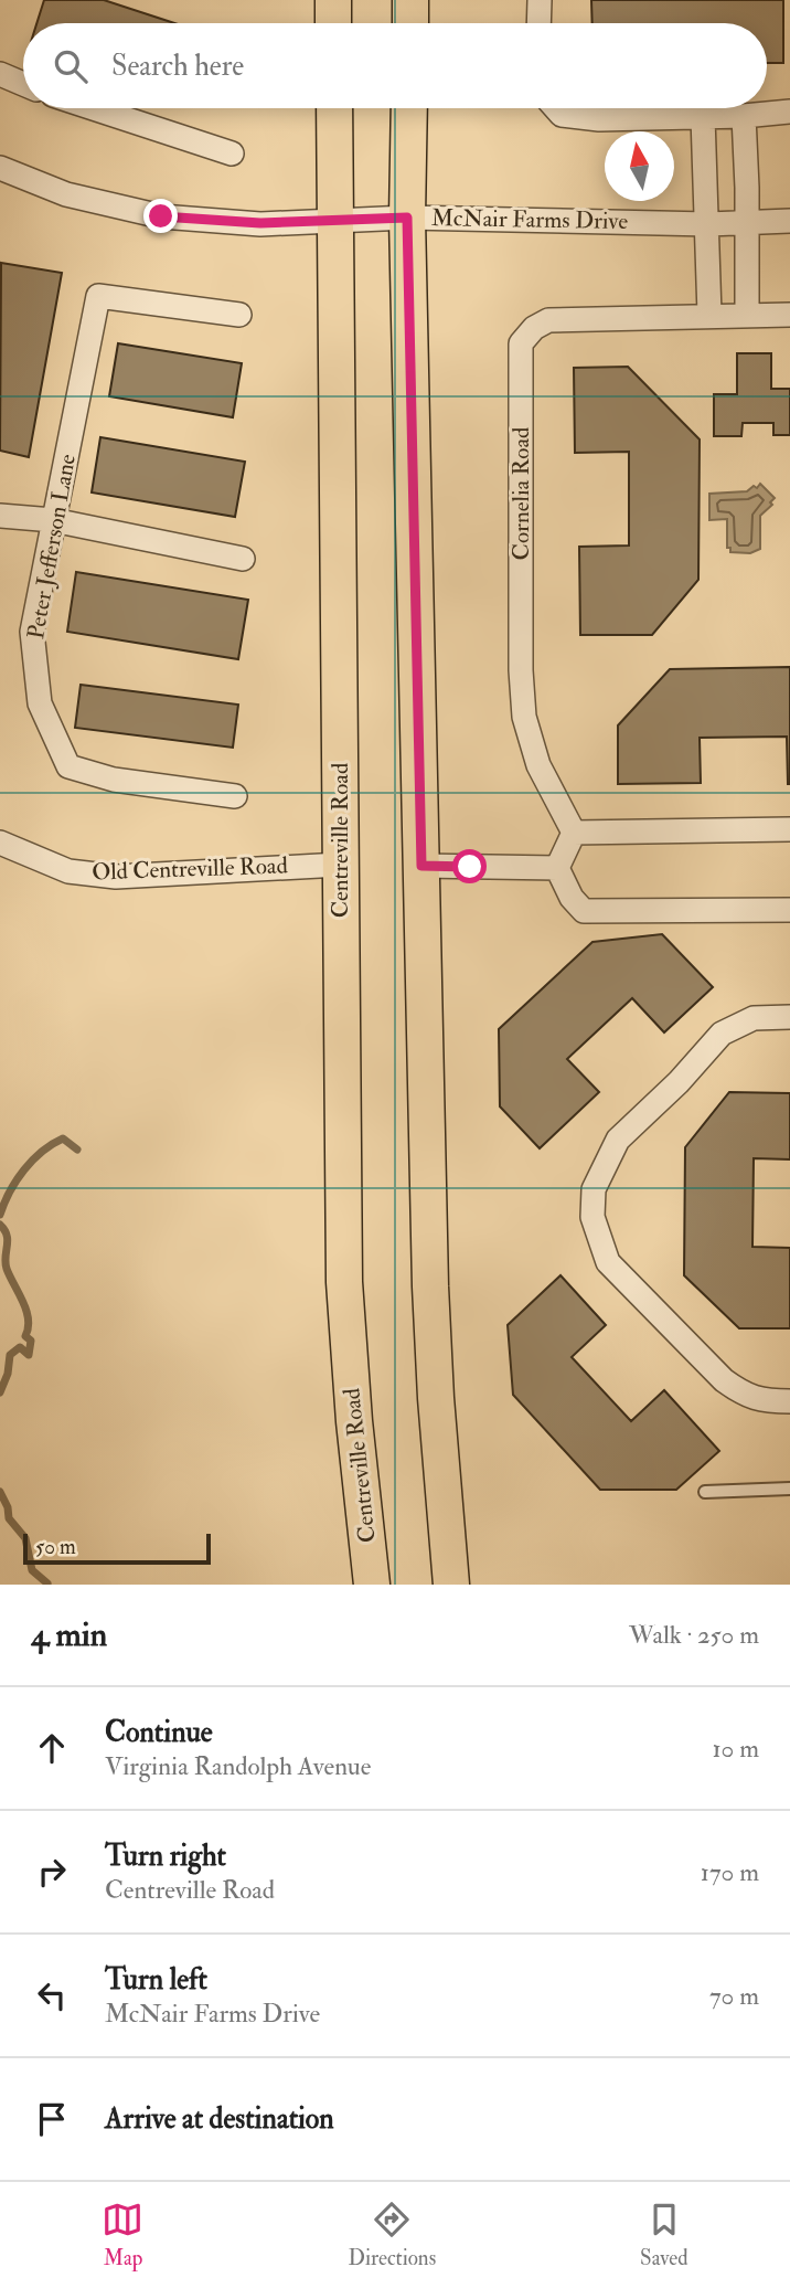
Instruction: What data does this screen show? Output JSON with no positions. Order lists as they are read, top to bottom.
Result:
{
  "streets": {
    "main road": ["Centreville Road"],
    "street": [
      "McNair Farms Drive",
      "Cornelia Road",
      "Peter Jefferson Lane",
      "Old Centreville Road"
    ]
  },
  "crossings": [
    ["McNair Farms Drive", "Centreville Road"],
    ["Centreville Road", "Old Centreville Road"]
  ],
  "scale_bar": "50 m",
  "north": "top",
  "page": {
    "search": "Search here",
    "scale": "50 m",
    "heading": ["4 min", "Walk · 250 m"],
    "list": [
      ["Continue", "Virginia Randolph Avenue", "10 m"],
      ["Turn right", "Centreville Road", "170 m"],
      ["Turn left", "McNair Farms Drive", "70 m"],
      "Arrive at destination"
    ],
    "nav": ["Map", "Directions", "Saved"]
  }
}
